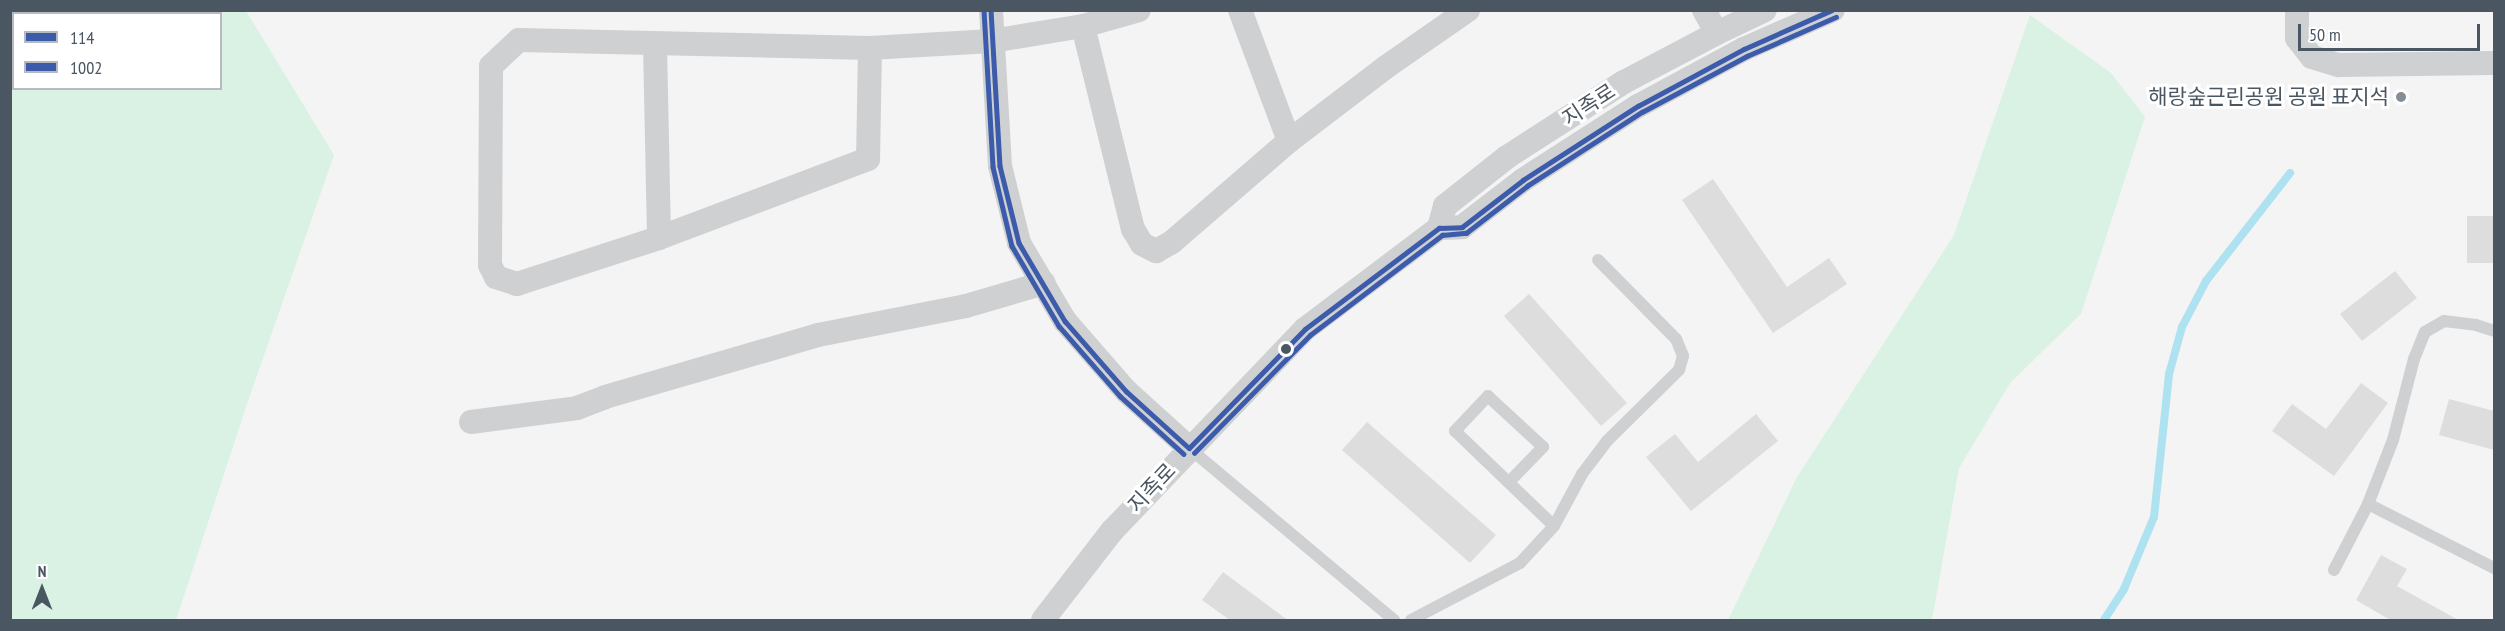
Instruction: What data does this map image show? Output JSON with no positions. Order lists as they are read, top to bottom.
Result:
{
  "streets": {
    "street": ["지족로"]
  },
  "places": ["해랑숲근린공원 공원 표지석"],
  "lines": ["transit line 114", "transit line 1002"],
  "legend": ["114", "1002"],
  "scale_bar": "50 m",
  "north": "top"
}
